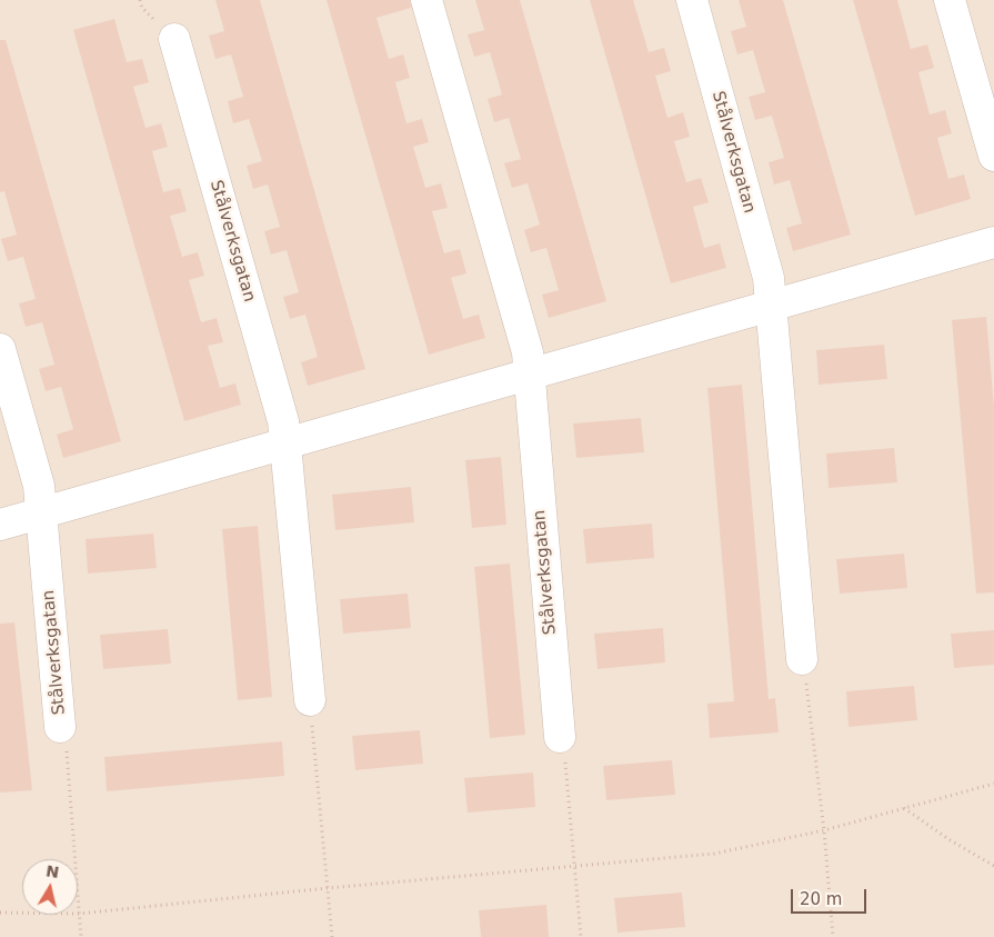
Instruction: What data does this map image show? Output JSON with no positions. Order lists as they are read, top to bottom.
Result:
{
  "streets": {
    "street": ["Stålverksgatan"]
  },
  "scale_bar": "20 m",
  "north": "top"
}
